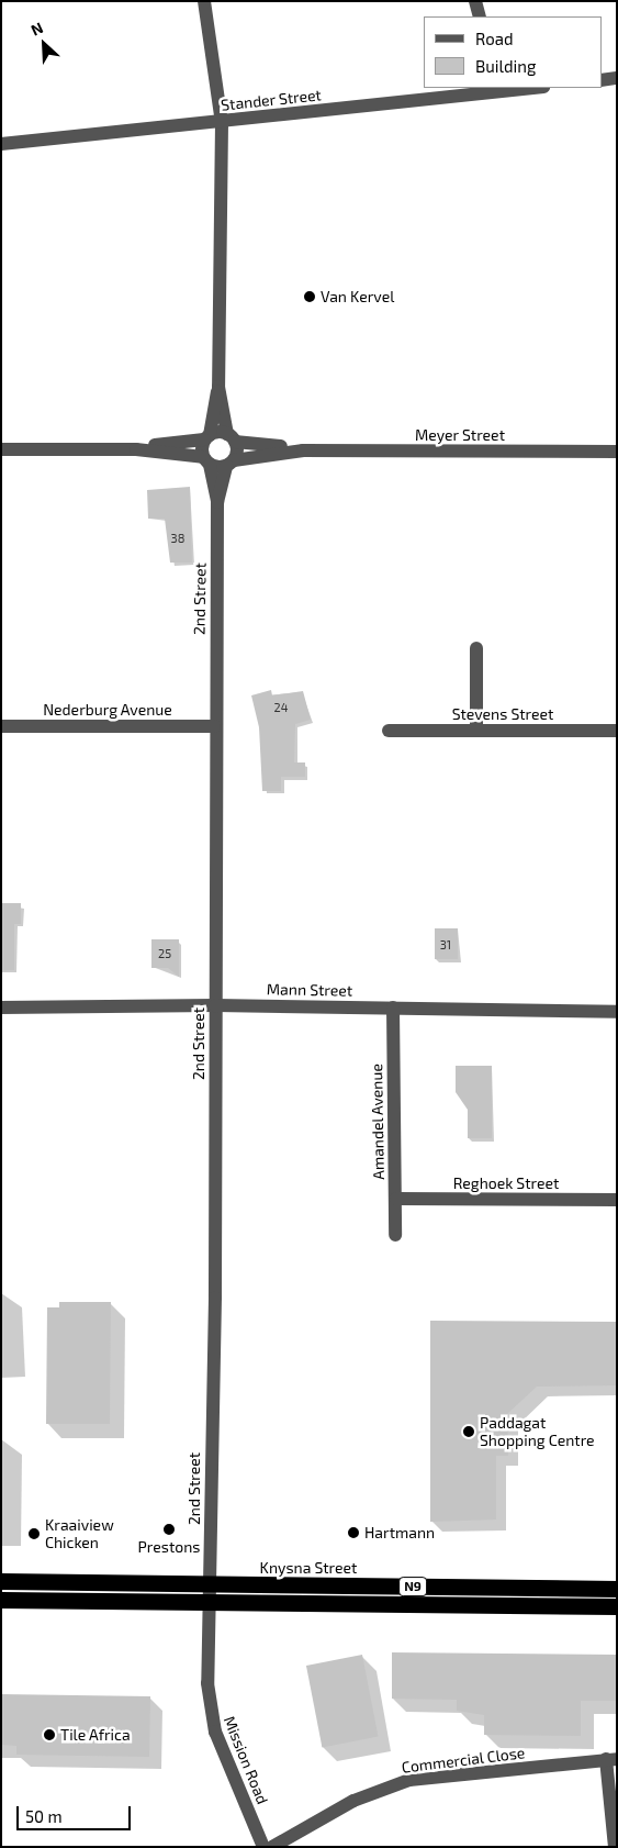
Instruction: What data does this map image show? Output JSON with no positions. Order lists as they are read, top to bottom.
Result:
{
  "streets": {
    "highway": ["Knysna Street", "N9"],
    "street": [
      "Stander Street",
      "Meyer Street",
      "2nd Street",
      "Nederburg Avenue",
      "Stevens Street",
      "Mann Street",
      "Amandel Avenue",
      "Reghoek Street",
      "Mission Road",
      "Commercial Close"
    ]
  },
  "crossings": [
    ["Meyer Street", "2nd Street"],
    ["2nd Street", "Nederburg Avenue"],
    ["2nd Street", "Mann Street"],
    ["2nd Street", "Knysna Street"],
    ["2nd Street", "Mission Road"],
    ["Mann Street", "Amandel Avenue"],
    ["Amandel Avenue", "Reghoek Street"],
    ["Knysna Street", "Mission Road"],
    ["N9", "Mission Road"]
  ],
  "places": [
    "Van Kervel",
    "Paddagat Shopping Centre",
    "Prestons",
    "Hartmann",
    "Kraaiview Chicken",
    "Tile Africa"
  ],
  "house_numbers": [
    "38",
    "24",
    "31",
    "25"
  ],
  "legend": ["Road", "Building"],
  "scale_bar": "50 m",
  "north": "top left"
}
